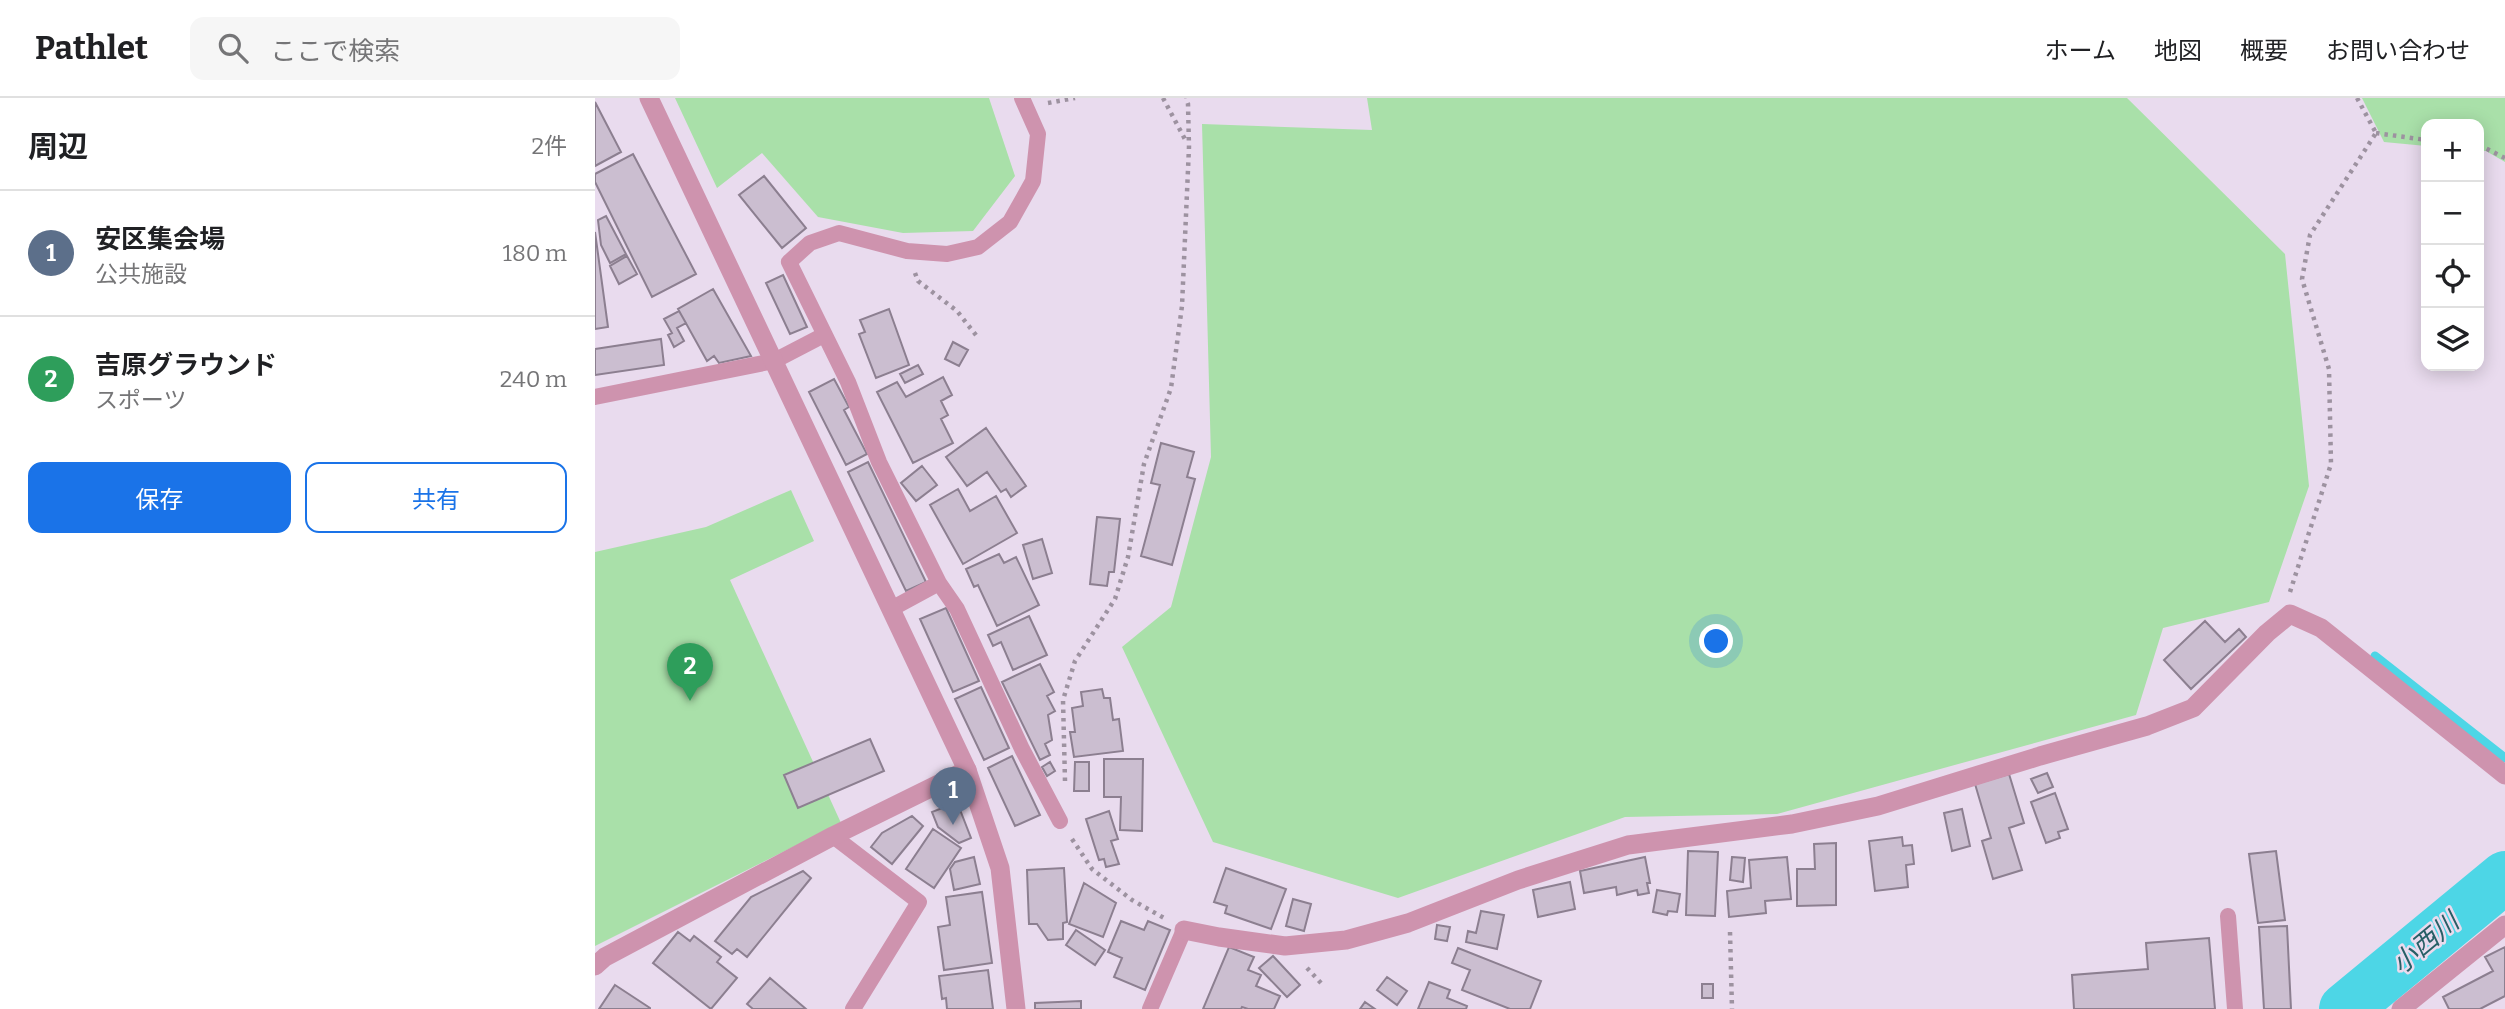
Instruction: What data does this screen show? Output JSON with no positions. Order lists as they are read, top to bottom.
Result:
{
  "water": ["小西川"],
  "page": {
    "header": "Pathlet",
    "search": "ここで検索",
    "nav": [
      "ホーム",
      "地図",
      "概要",
      "お問い合わせ"
    ],
    "heading": ["周辺", "2件"],
    "map_buttons": ["+", "−"],
    "list": [
      {
        "mark": "1",
        "name": "安区集会場",
        "note": "公共施設",
        "value": "180 m"
      },
      {
        "mark": "2",
        "name": "吉原グラウンド",
        "note": "スポーツ",
        "value": "240 m"
      }
    ],
    "buttons": ["保存", "共有"],
    "pins": ["2", "1"]
  }
}
